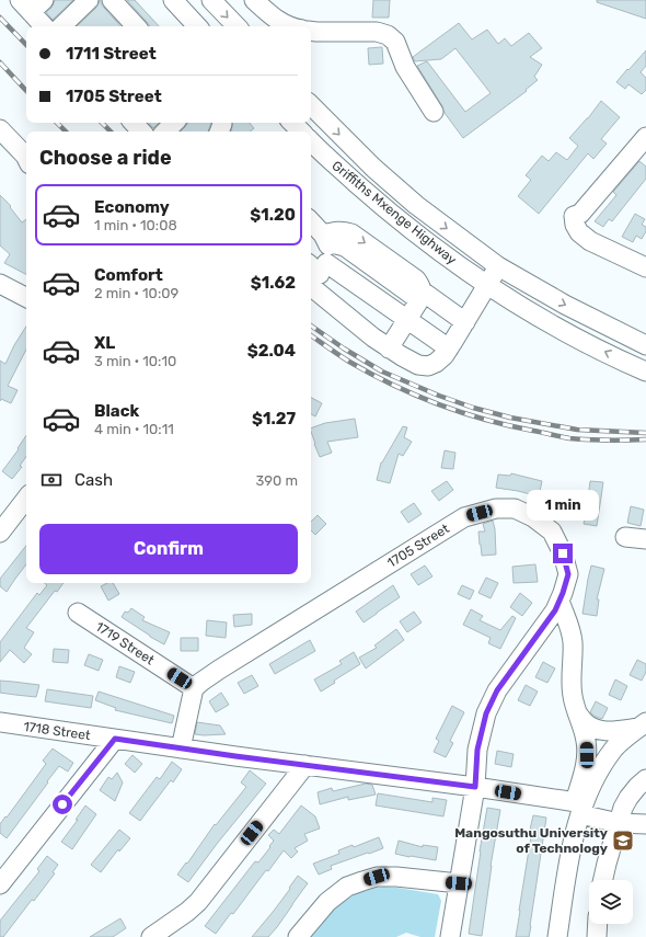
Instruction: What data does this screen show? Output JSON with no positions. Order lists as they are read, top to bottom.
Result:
{
  "streets": {
    "street": [
      "Griffiths Mxenge Highway",
      "1705 Street",
      "1719 Street",
      "1718 Street"
    ]
  },
  "crossings": [
    ["1705 Street", "1719 Street"],
    ["1705 Street", "1718 Street"]
  ],
  "places": {
    "school or university": ["Mangosuthu University of Technology"]
  },
  "page": {
    "banner": ["1711 Street", "1705 Street"],
    "heading": "Choose a ride",
    "list": [
      {
        "name": "Economy",
        "note": "1 min · 10:08",
        "value": "$1.20"
      },
      {
        "name": "Comfort",
        "note": "2 min · 10:09",
        "value": "$1.62"
      },
      {
        "name": "XL",
        "note": "3 min · 10:10",
        "value": "$2.04"
      },
      {
        "name": "Black",
        "note": "4 min · 10:11",
        "value": "$1.27"
      }
    ],
    "pay": ["Cash", "390 m"],
    "bubble": "1 min",
    "buttons": "Confirm"
  }
}
